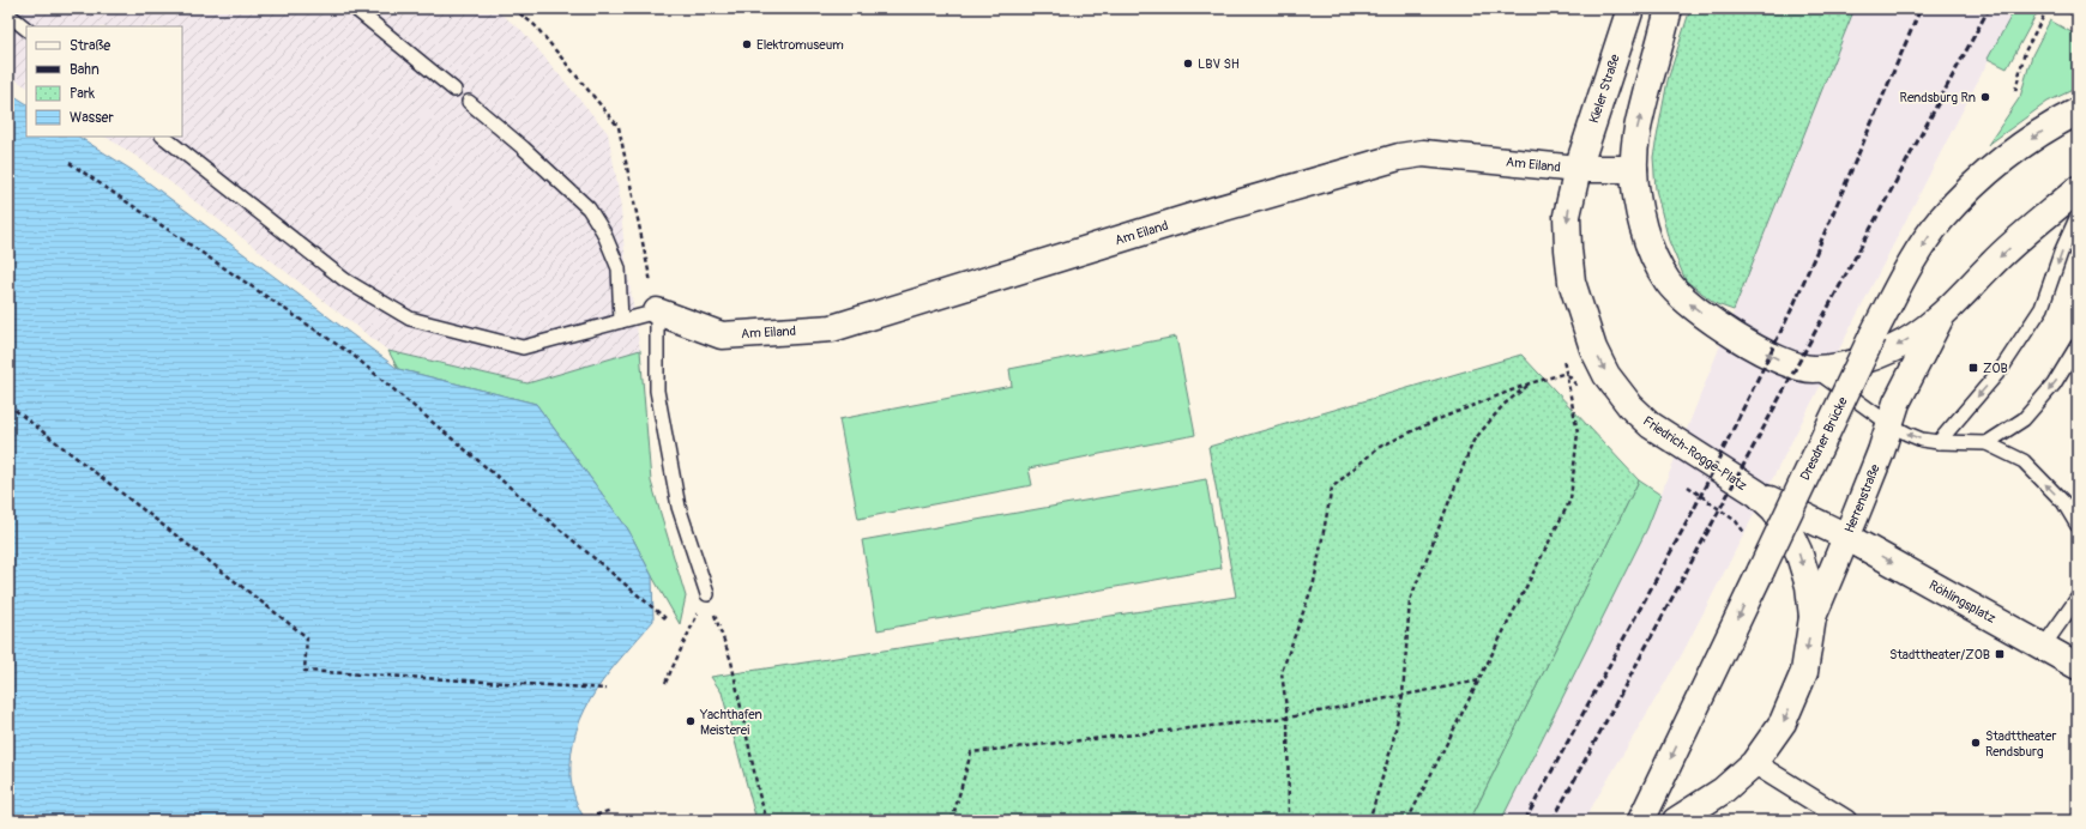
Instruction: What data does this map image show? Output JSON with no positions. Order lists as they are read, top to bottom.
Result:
{
  "streets": {
    "main road": [
      "Kieler Straße",
      "Am Eiland",
      "Dresdner Brücke",
      "Friedrich-Rogge-Platz",
      "Herrenstraße",
      "Röhlingsplatz"
    ]
  },
  "crossings": [
    ["Kieler Straße", "Am Eiland"],
    ["Kieler Straße", "Friedrich-Rogge-Platz"],
    ["Am Eiland", "Friedrich-Rogge-Platz"],
    ["Friedrich-Rogge-Platz", "Herrenstraße"],
    ["Friedrich-Rogge-Platz", "Röhlingsplatz"],
    ["Herrenstraße", "Röhlingsplatz"]
  ],
  "one_way": [
    "Dresdner Brücke",
    "Friedrich-Rogge-Platz",
    "Herrenstraße",
    "Röhlingsplatz"
  ],
  "places": {
    "other": [
      "Elektromuseum",
      "LBV SH",
      "Rendsburg Rn",
      "Yachthafen Meisterei",
      "Stadttheater Rendsburg"
    ],
    "transit": ["ZOB", "Stadttheater/ZOB"]
  },
  "legend": [
    "Straße",
    "Bahn",
    "Park",
    "Wasser"
  ]
}
